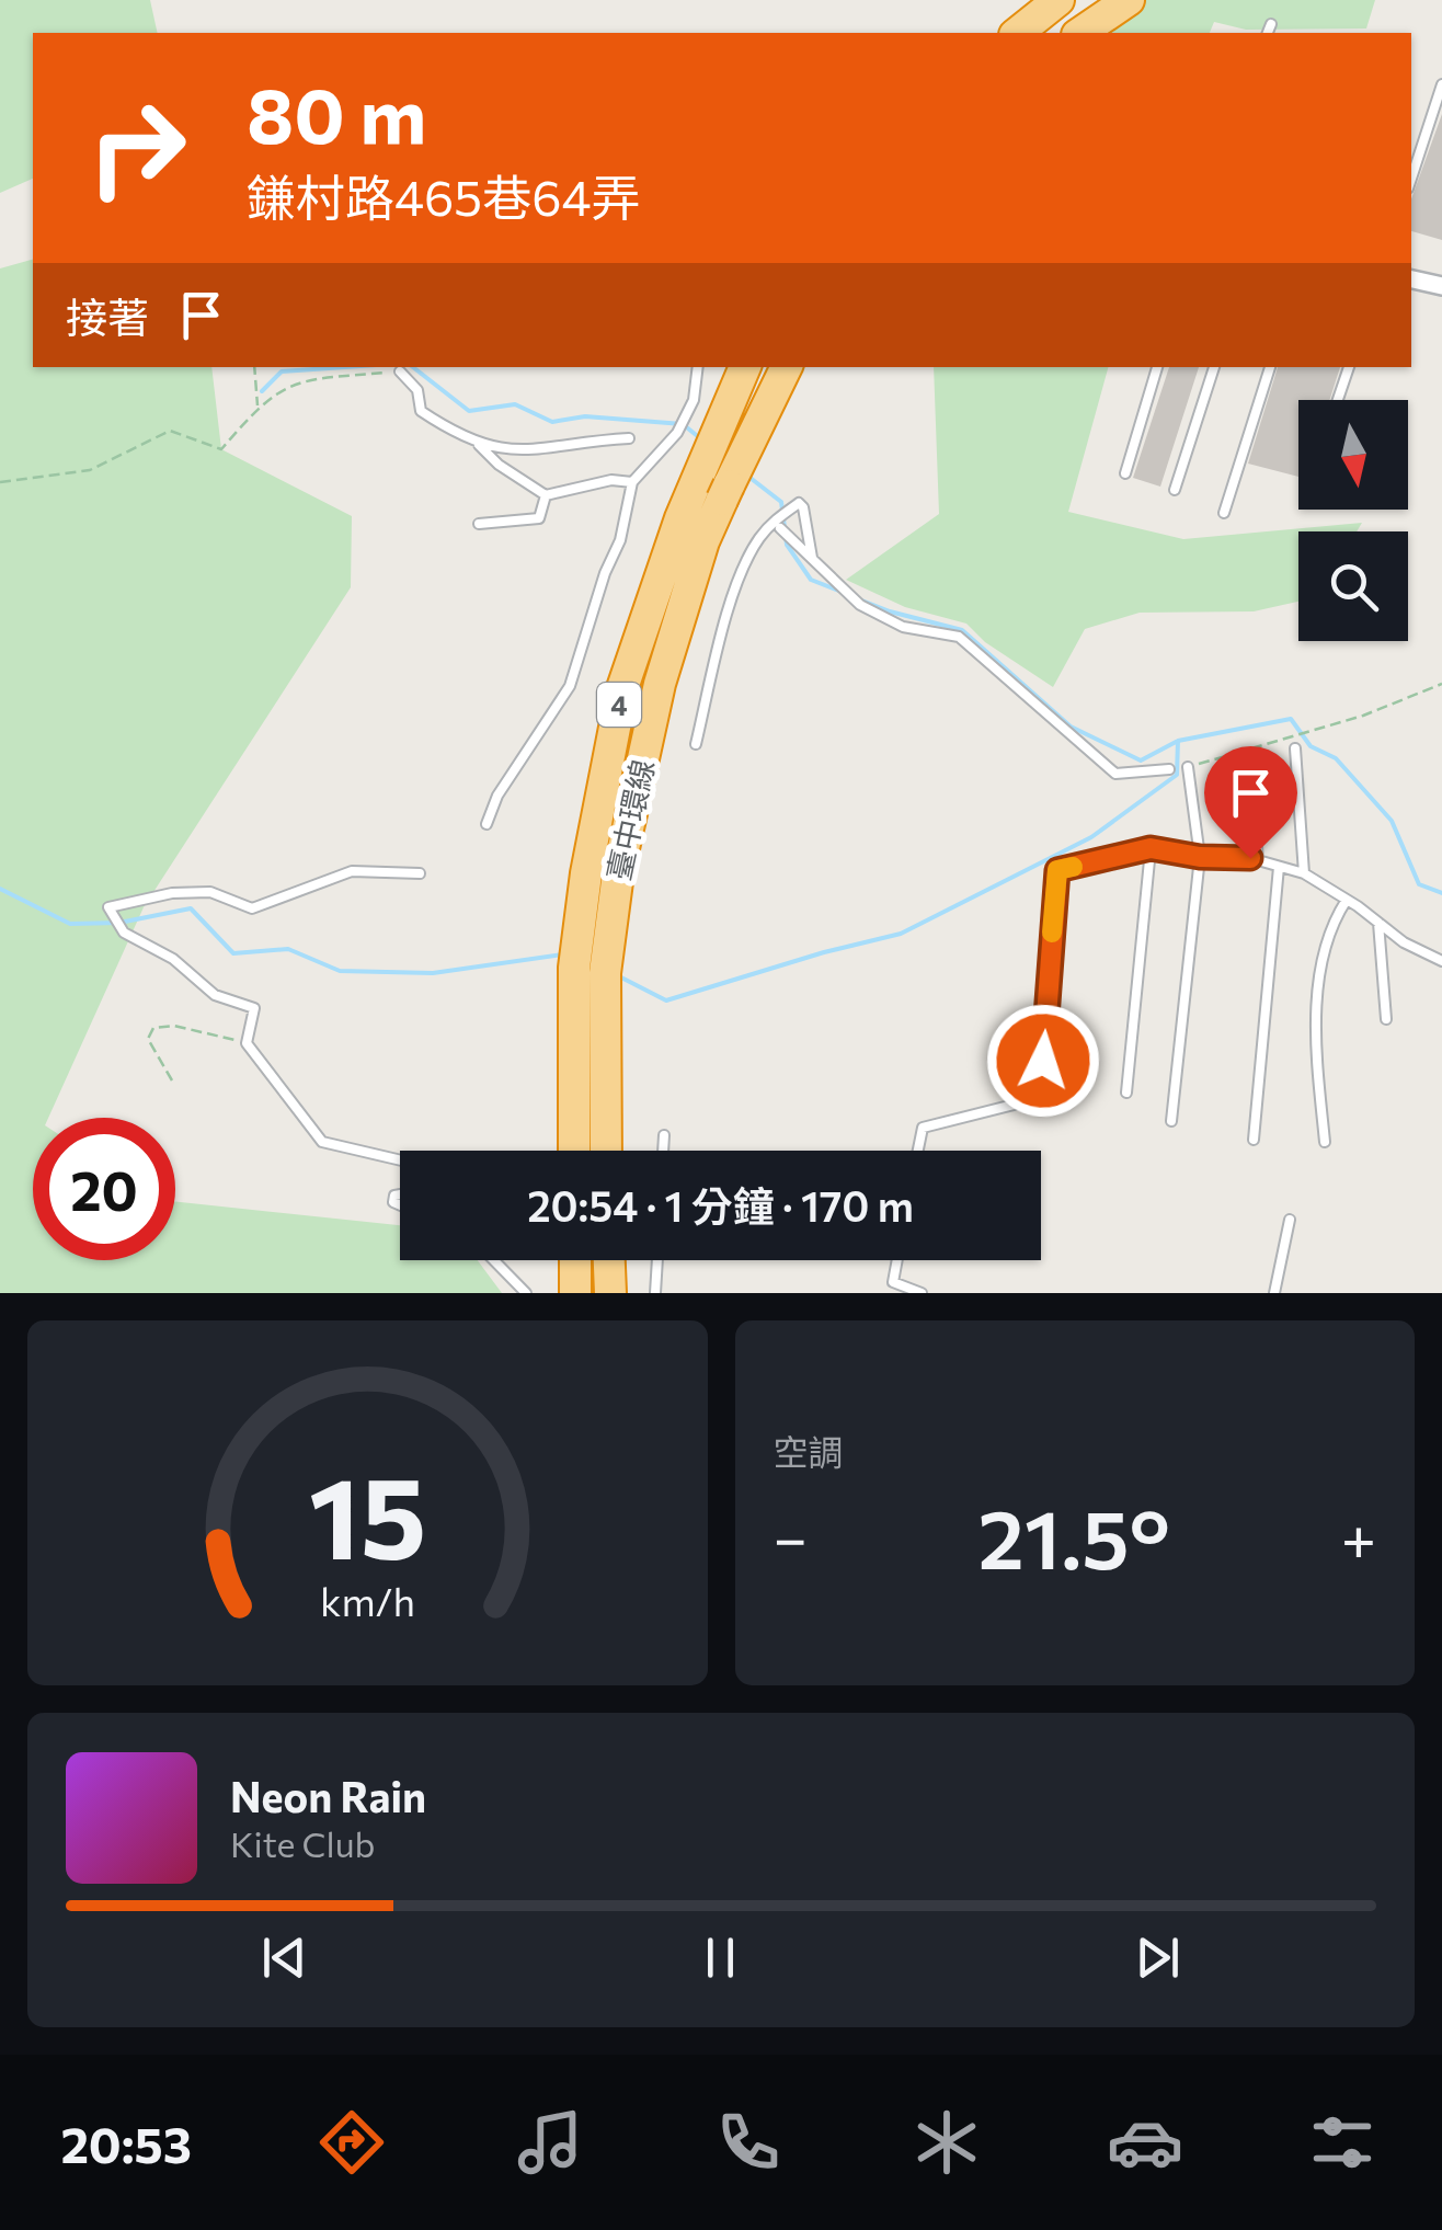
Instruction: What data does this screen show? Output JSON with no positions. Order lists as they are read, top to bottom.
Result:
{
  "streets": {
    "highway": ["4", "臺中環線"]
  },
  "north": "bottom",
  "page": {
    "turn": ["80 m", "鎌村路465巷64弄"],
    "then": "接著",
    "limit": "20",
    "trip": "20:54 · 1 分鐘 · 170 m",
    "tile": "空調",
    "heat": ["−", "21.5°", "+"],
    "song": ["Neon Rain", "Kite Club"],
    "tabs": "20:53",
    "gauge": ["15", "km/h"]
  }
}
